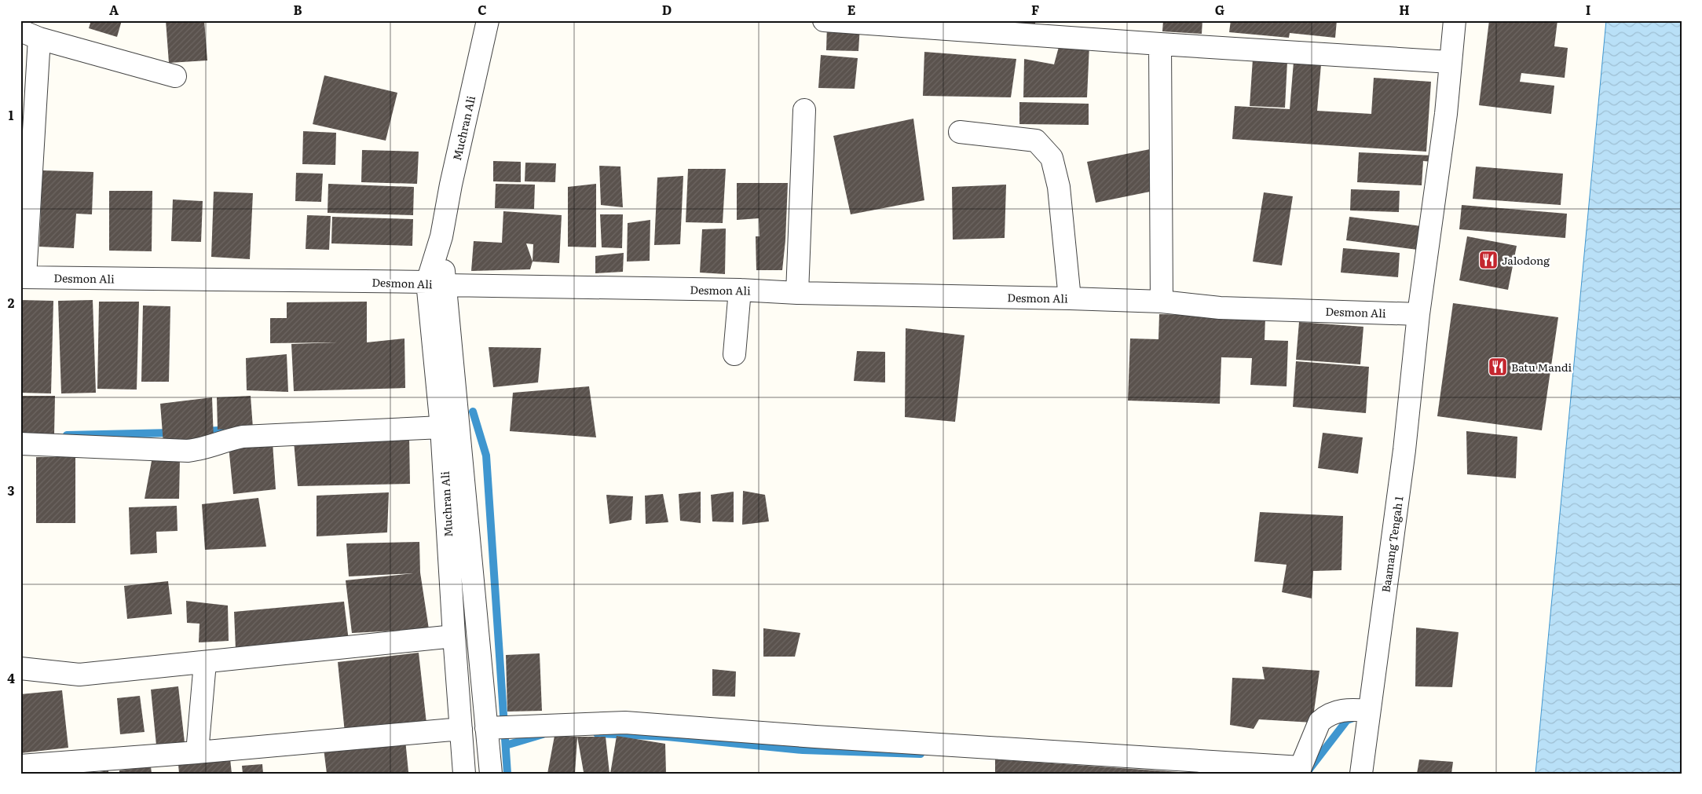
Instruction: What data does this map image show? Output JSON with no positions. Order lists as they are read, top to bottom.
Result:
{
  "streets": {
    "street": ["Muchran Ali", "Desmon Ali", "Baamang Tengah 1"]
  },
  "crossings": [
    ["Muchran Ali", "Desmon Ali"],
    ["Desmon Ali", "Baamang Tengah 1"]
  ],
  "places": {
    "restaurant": ["Jalodong", "Batu Mandi"]
  },
  "grid": {
    "columns": [
      "A",
      "B",
      "C",
      "D",
      "E",
      "F",
      "G",
      "H",
      "I"
    ],
    "rows": [
      "1",
      "2",
      "3",
      "4"
    ]
  }
}
